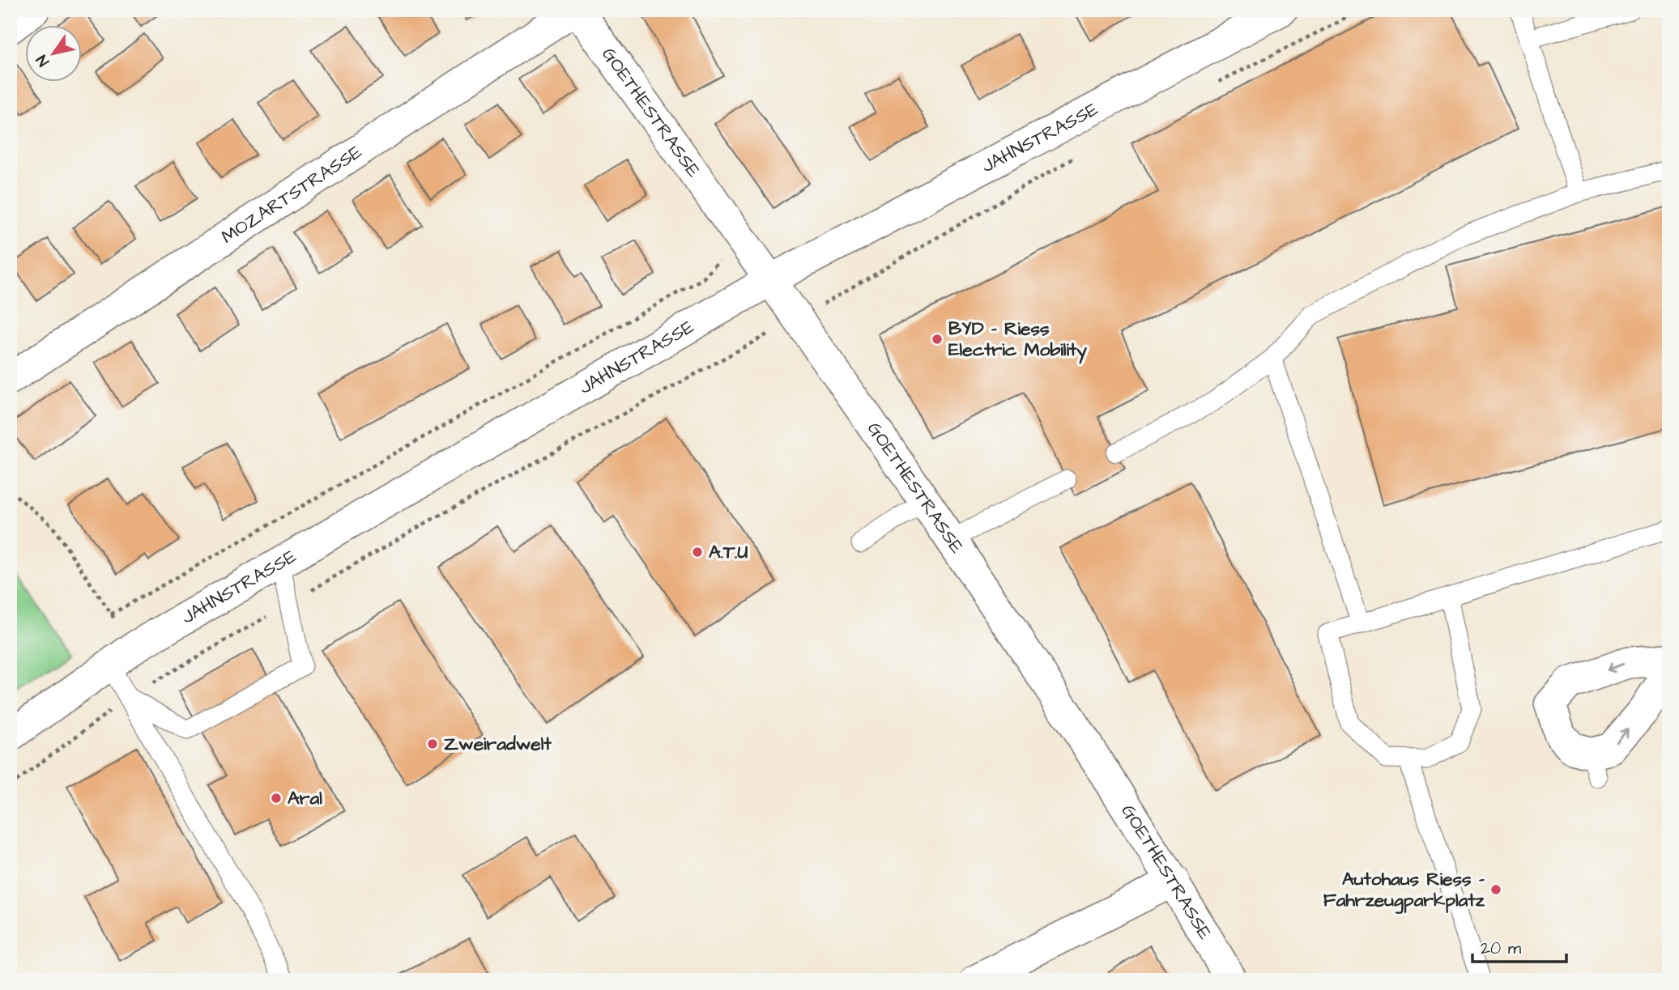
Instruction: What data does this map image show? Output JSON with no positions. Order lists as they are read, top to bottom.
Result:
{
  "streets": {
    "street": ["GOETHESTRASSE", "JAHNSTRASSE", "MOZARTSTRASSE"]
  },
  "crossings": [
    ["GOETHESTRASSE", "JAHNSTRASSE"],
    ["GOETHESTRASSE", "MOZARTSTRASSE"]
  ],
  "places": [
    "BYD - Riess Electric Mobility",
    "A.T.U",
    "Zweiradwelt",
    "Aral",
    "Autohaus Riess - Fahrzeugparkplatz"
  ],
  "scale_bar": "20 m",
  "north": "bottom left"
}
